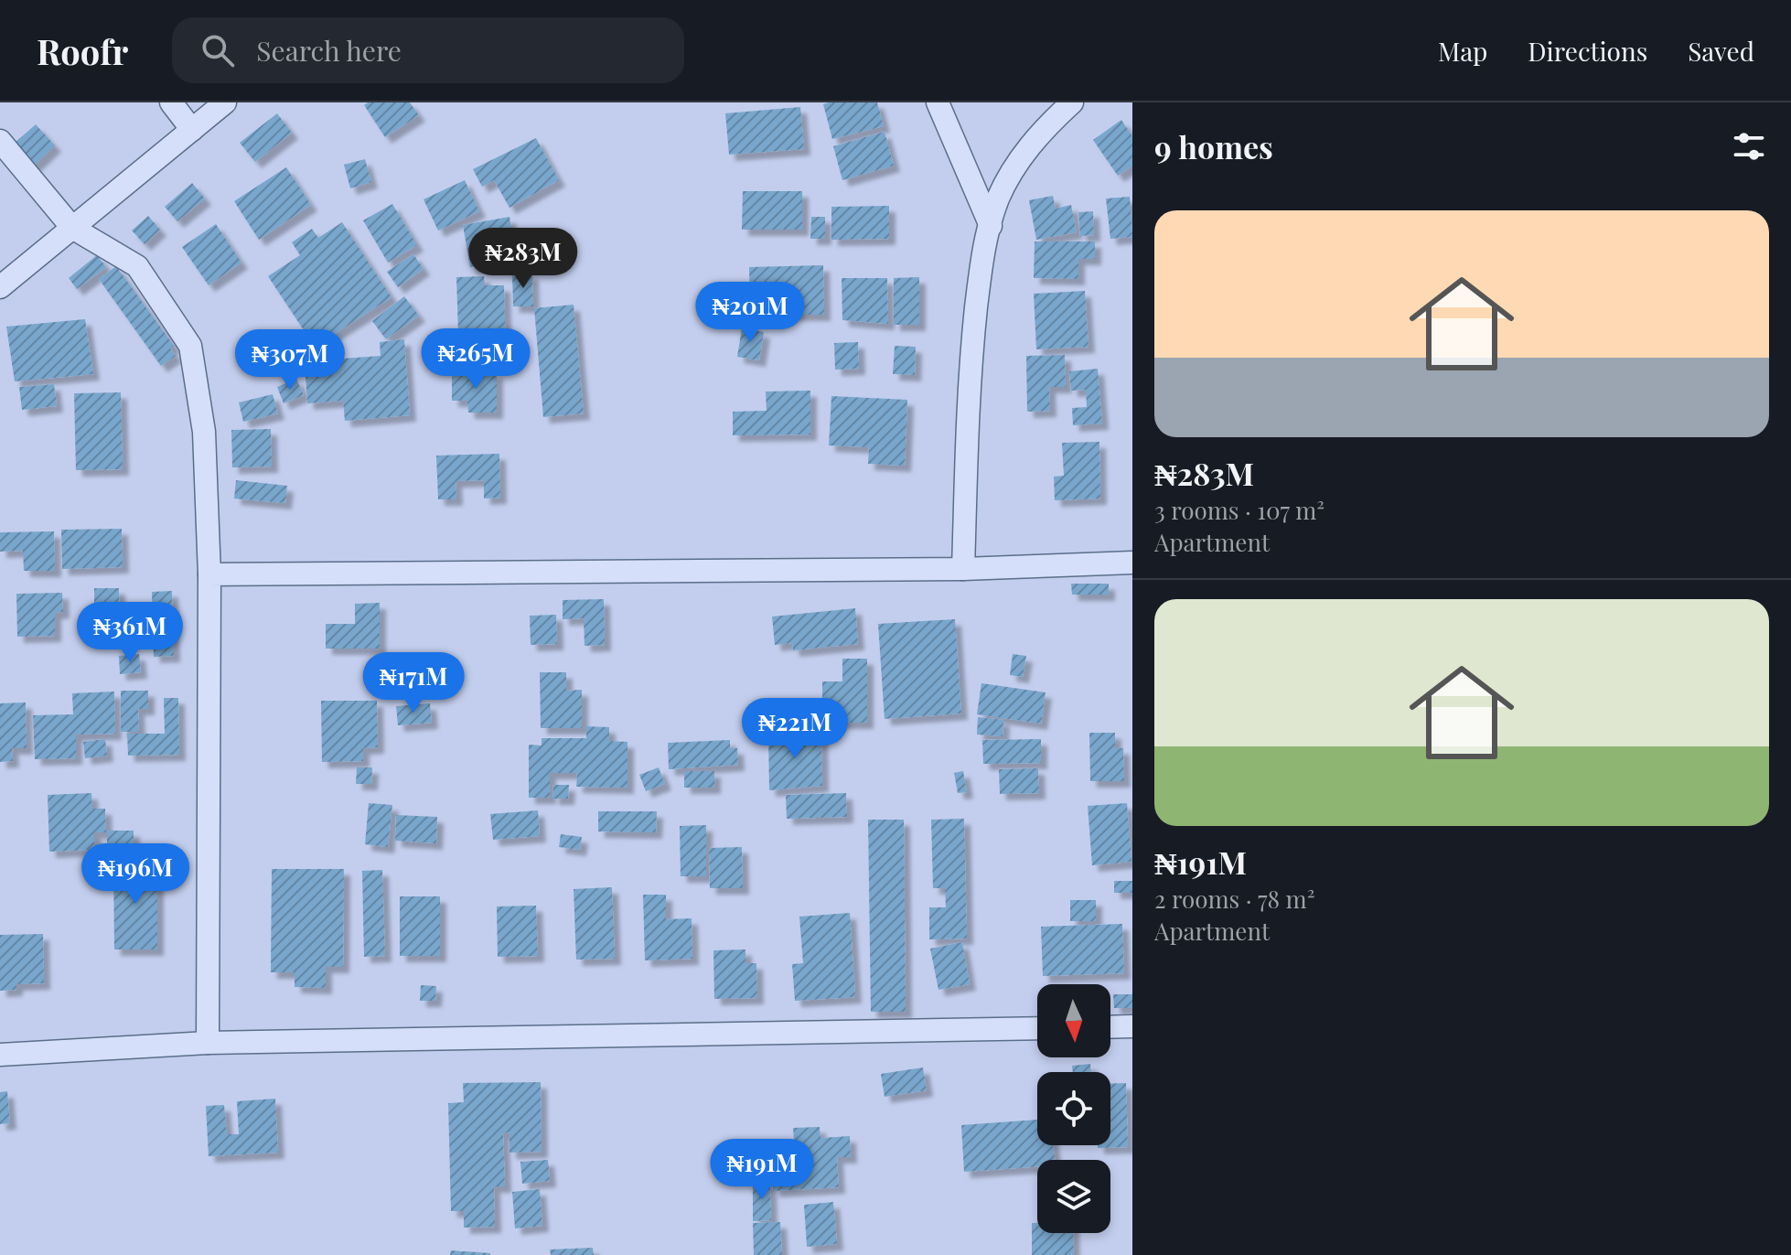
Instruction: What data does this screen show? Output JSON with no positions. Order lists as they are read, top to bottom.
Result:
{
  "north": "bottom",
  "page": {
    "header": "Roofr",
    "search": "Search here",
    "nav": ["Map", "Directions", "Saved"],
    "heading": "9 homes",
    "list": [
      {
        "name": "₦283M",
        "note": "3 rooms · 107 m² · Apartment"
      },
      {
        "name": "₦191M",
        "note": "2 rooms · 78 m² · Apartment"
      }
    ],
    "price": [
      "₦283M",
      "₦201M",
      "₦265M",
      "₦307M",
      "₦361M",
      "₦171M",
      "₦221M",
      "₦196M",
      "₦191M"
    ]
  }
}
